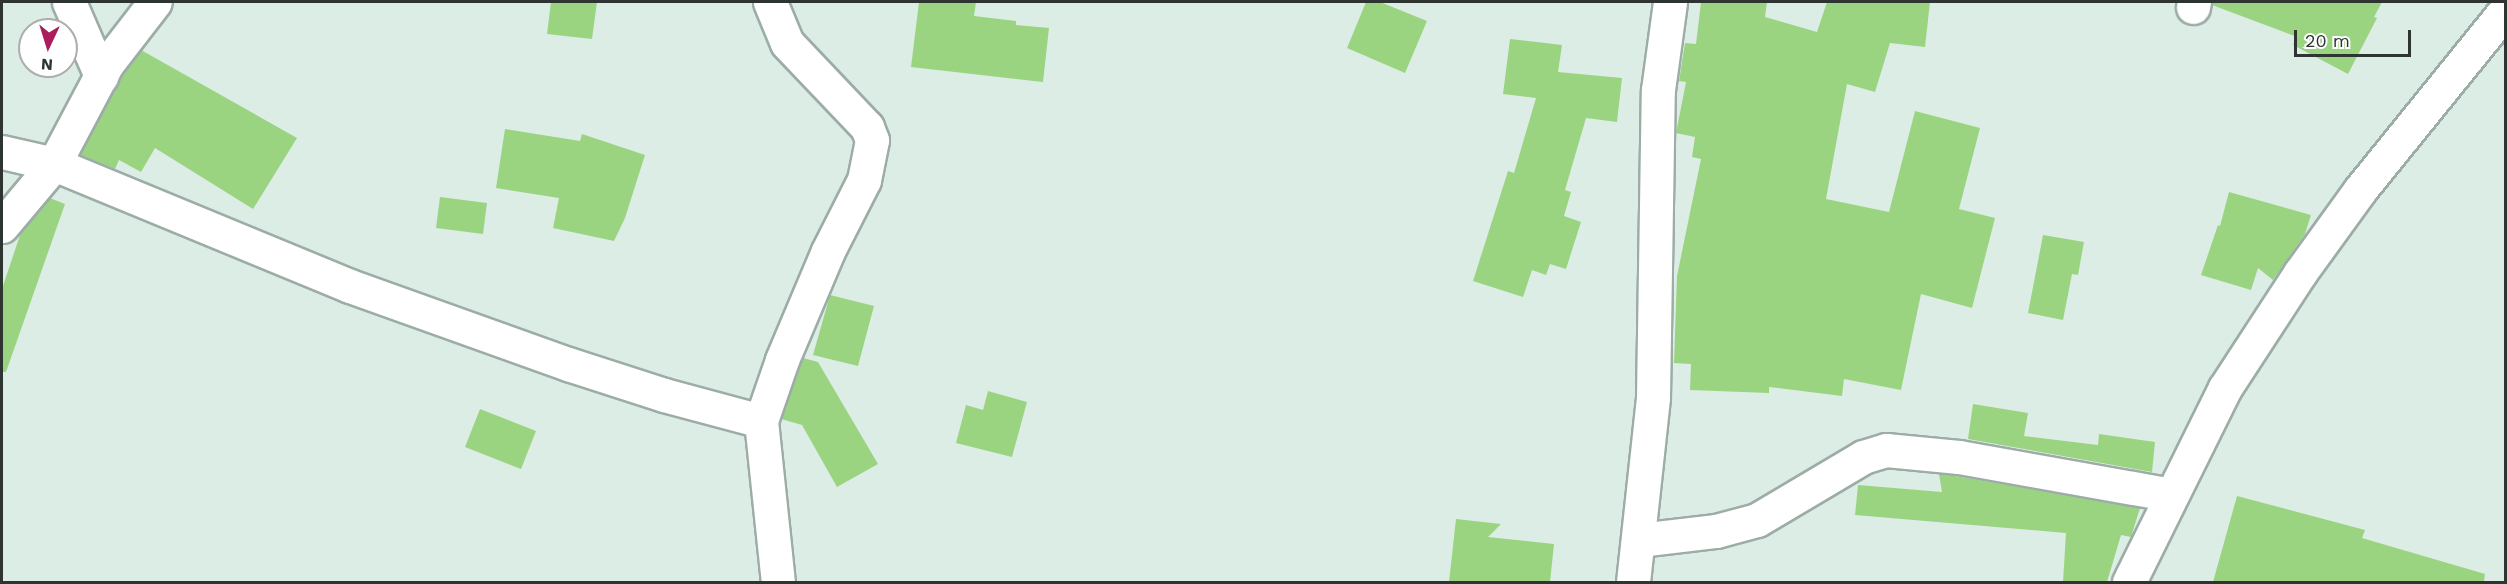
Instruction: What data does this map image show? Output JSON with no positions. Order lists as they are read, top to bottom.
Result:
{
  "scale_bar": "20 m",
  "north": "bottom"
}
